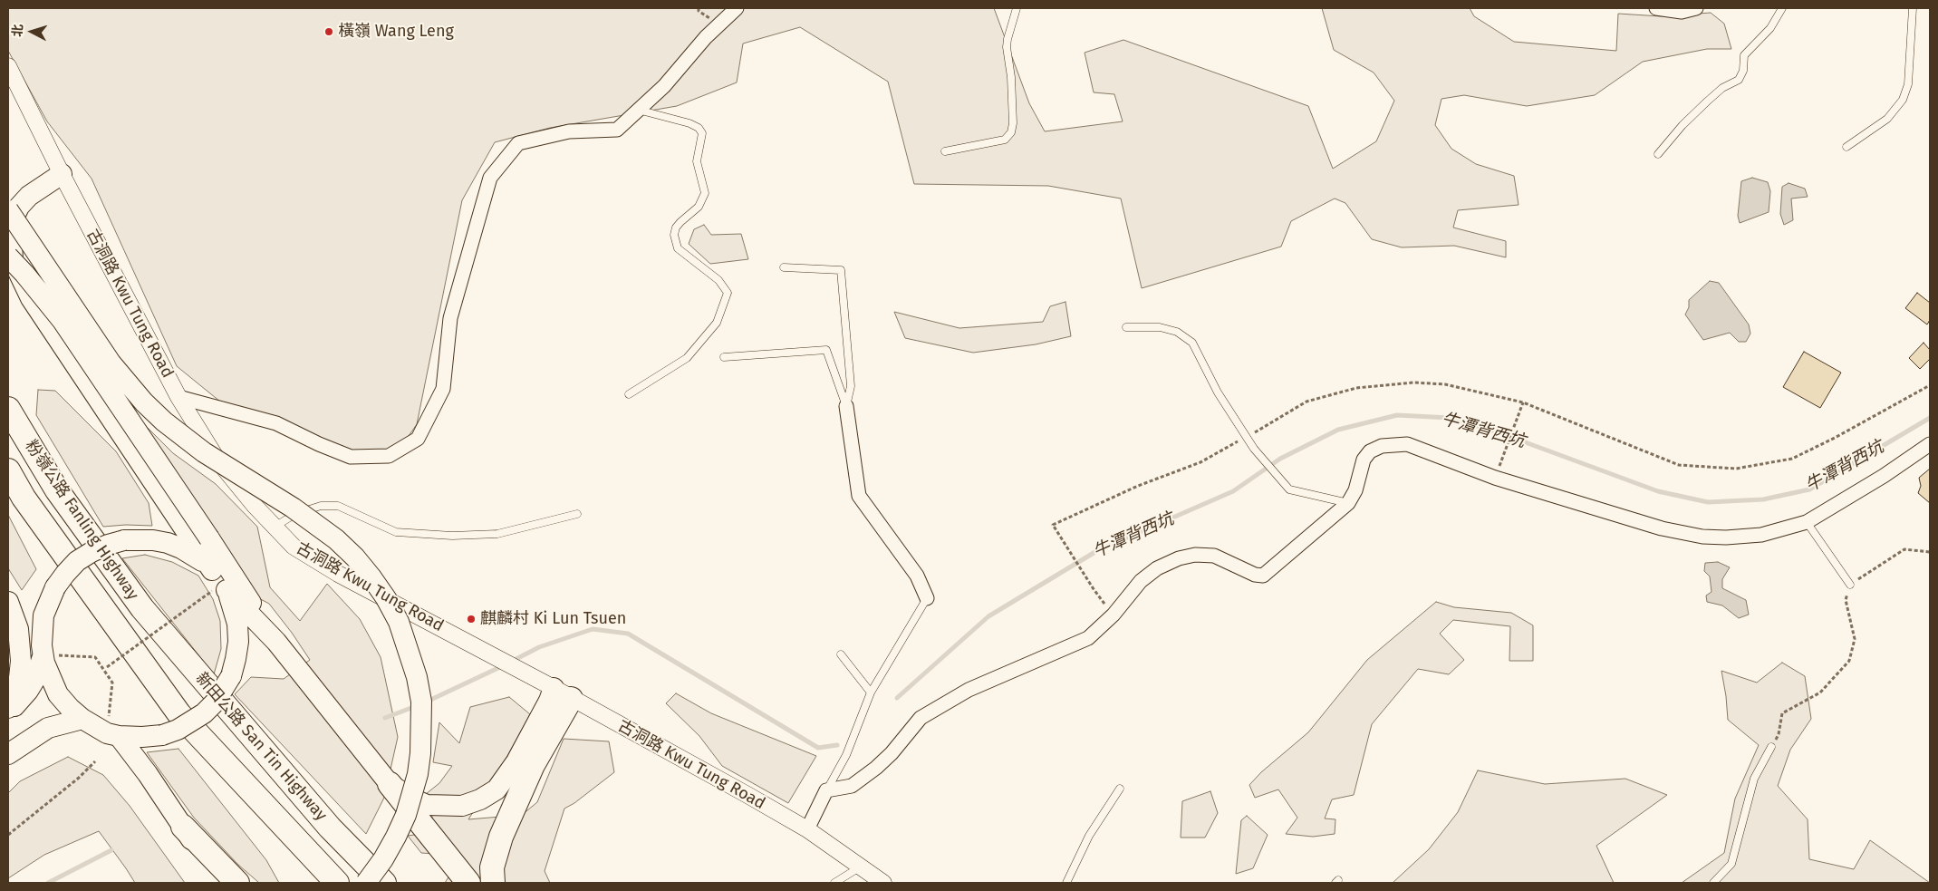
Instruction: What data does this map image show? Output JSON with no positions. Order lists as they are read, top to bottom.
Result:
{
  "streets": {
    "highway": ["粉嶺公路 Fanling Highway", "新田公路 San Tin Highway"],
    "street": ["古洞路 Kwu Tung Road"]
  },
  "crossings": [
    ["粉嶺公路 Fanling Highway", "新田公路 San Tin Highway"]
  ],
  "water": ["牛潭背西坑"],
  "places": ["橫嶺 Wang Leng", "麒麟村 Ki Lun Tsuen"],
  "north": "left"
}
